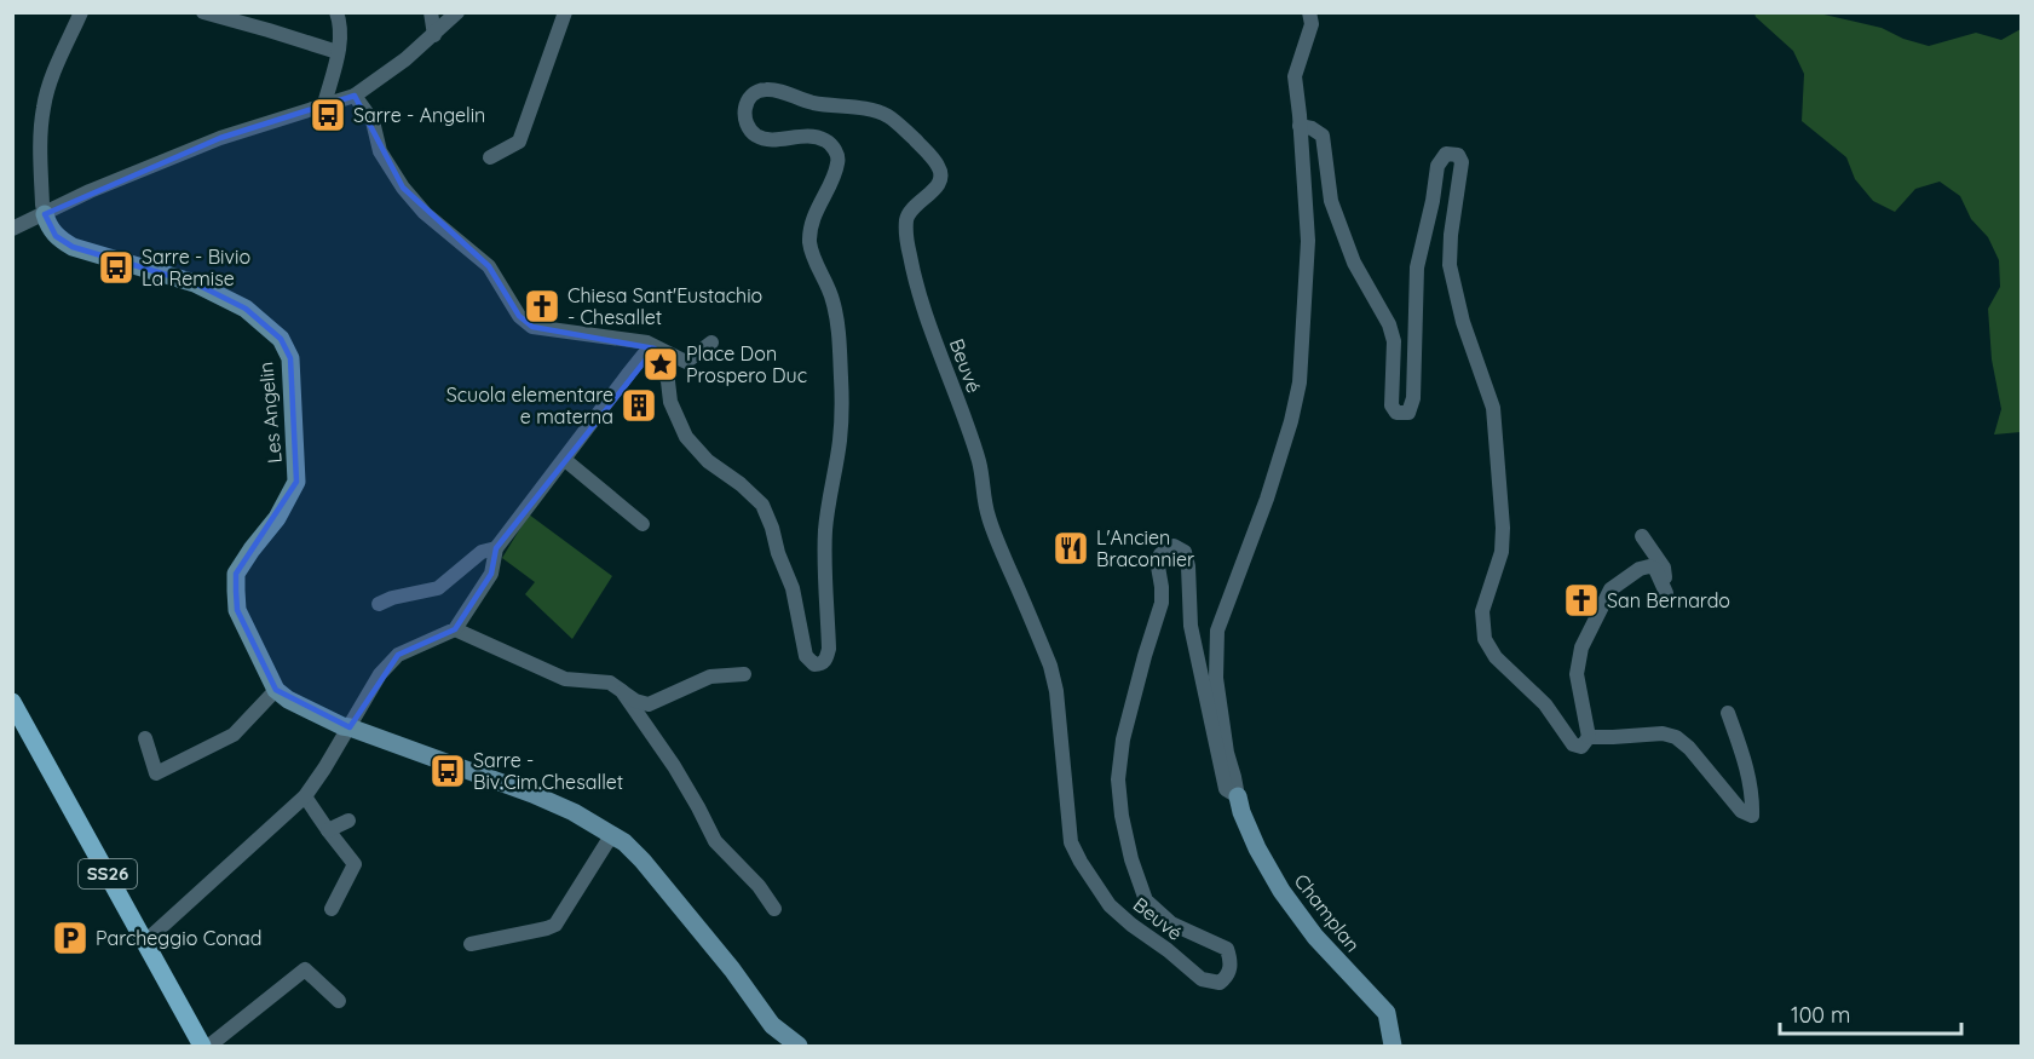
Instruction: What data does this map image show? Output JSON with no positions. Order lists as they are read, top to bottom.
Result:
{
  "streets": {
    "main road": ["SS26"],
    "street": ["Beuvé", "Les Angelin", "Champlan"]
  },
  "crossings": [
    ["Beuvé", "Champlan"]
  ],
  "places": {
    "bus stop": ["Sarre - Angelin", "Sarre - Bivio La Remise", "Sarre - Biv.Cim.Chesallet"],
    "church": ["Chiesa Sant'Eustachio - Chesallet", "San Bernardo"],
    "place": ["Place Don Prospero Duc"],
    "building": ["Scuola elementare e materna"],
    "restaurant": ["L'Ancien Braconnier"],
    "parking": ["Parcheggio Conad"]
  },
  "scale_bar": "100 m"
}
